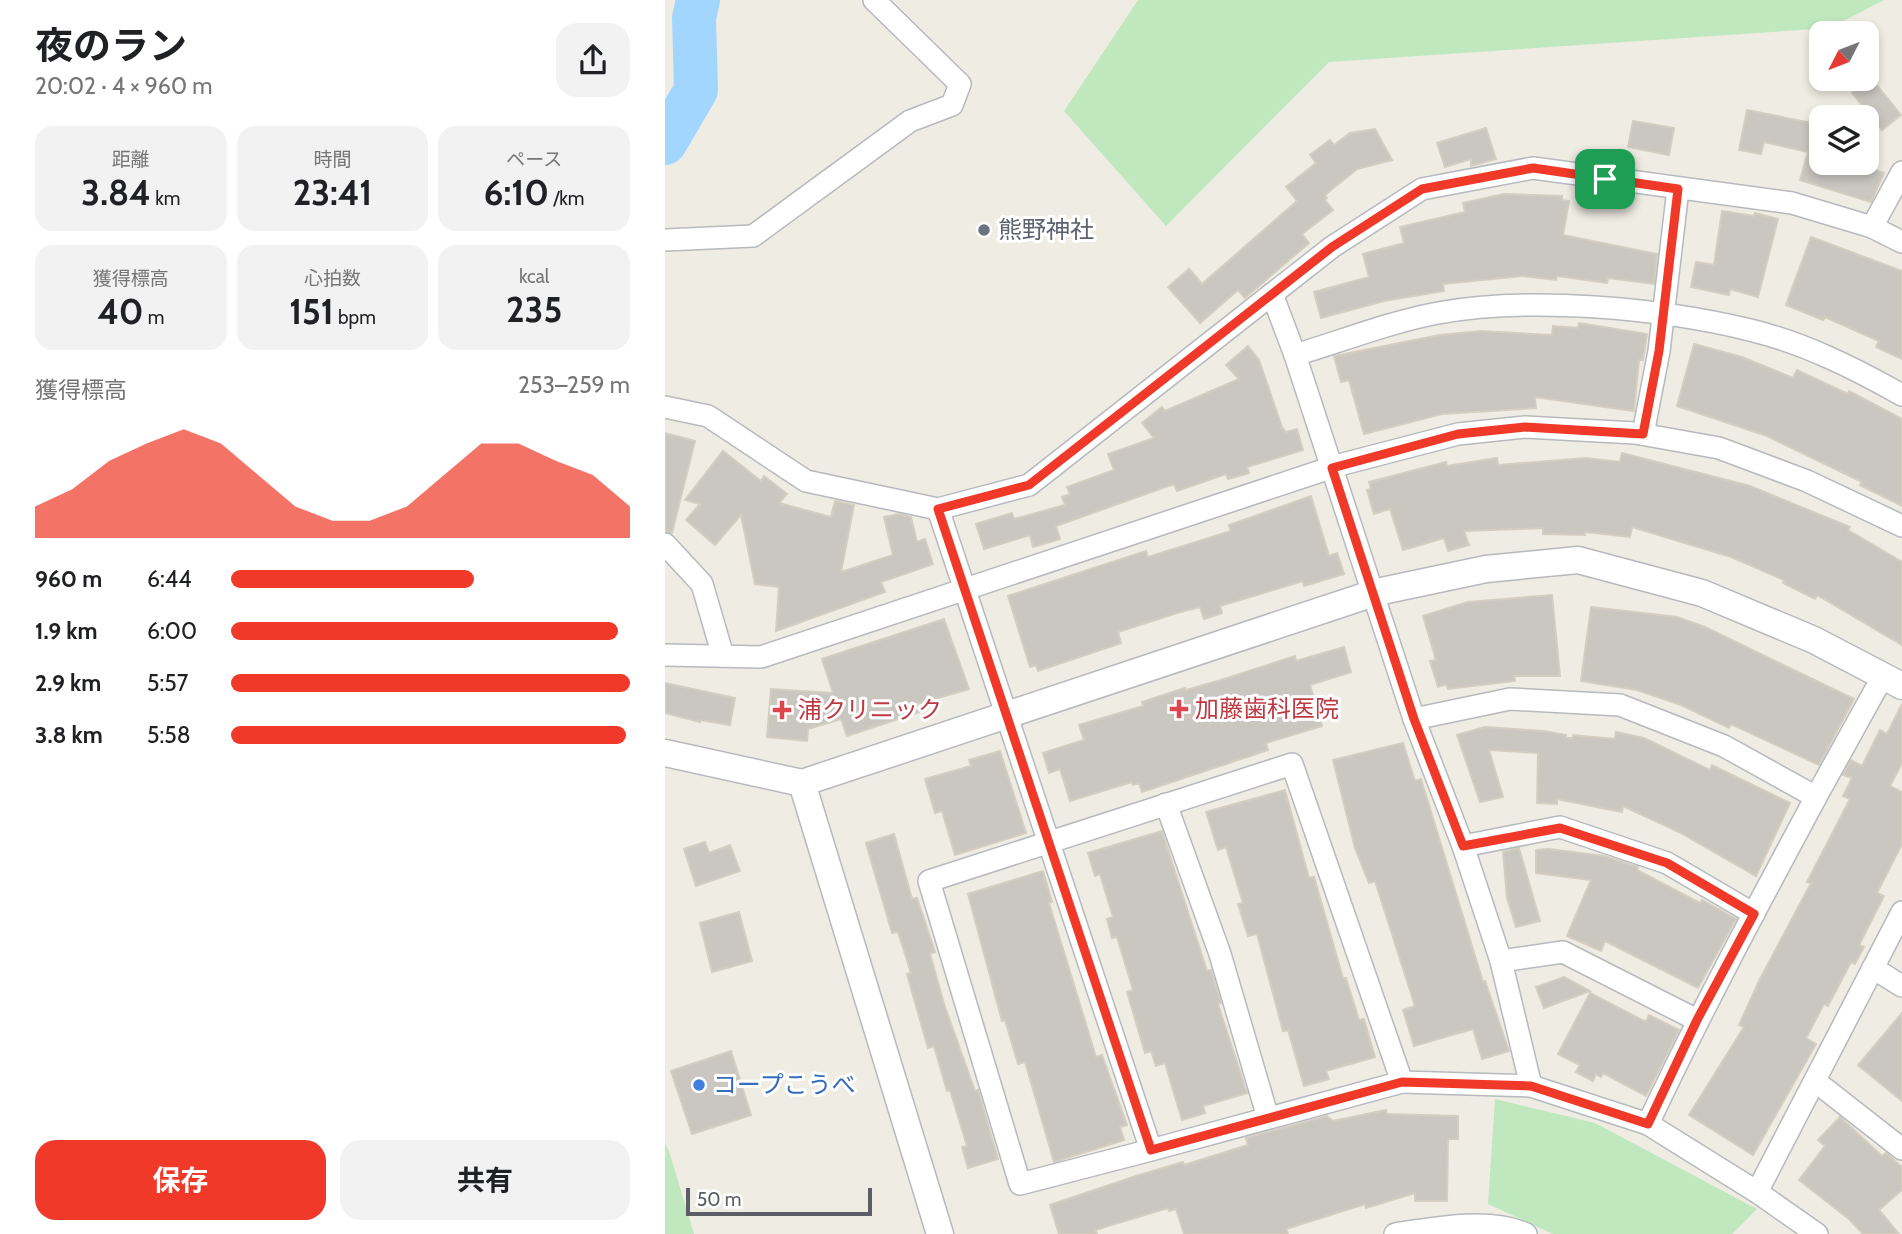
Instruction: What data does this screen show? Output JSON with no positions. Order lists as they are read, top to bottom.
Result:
{
  "places": {
    "other": ["熊野神社", "コープこうべ"],
    "health": ["加藤歯科医院", "浦クリニック"]
  },
  "scale_bar": "50 m",
  "north": "bottom left",
  "page": {
    "heading": ["夜のラン", "20:02 · 4 × 960 m"],
    "stats": [
      ["距離", "3.84 km"],
      ["時間", "23:41"],
      ["ペース", "6:10 /km"],
      ["獲得標高", "40 m"],
      ["心拍数", "151 bpm"],
      ["kcal", "235"]
    ],
    "chart": ["獲得標高", "253–259 m"],
    "list": [
      {
        "name": "960 m",
        "note": "6:44"
      },
      {
        "name": "1.9 km",
        "note": "6:00"
      },
      {
        "name": "2.9 km",
        "note": "5:57"
      },
      {
        "name": "3.8 km",
        "note": "5:58"
      }
    ],
    "buttons": ["保存", "共有"],
    "scale": "50 m"
  }
}
